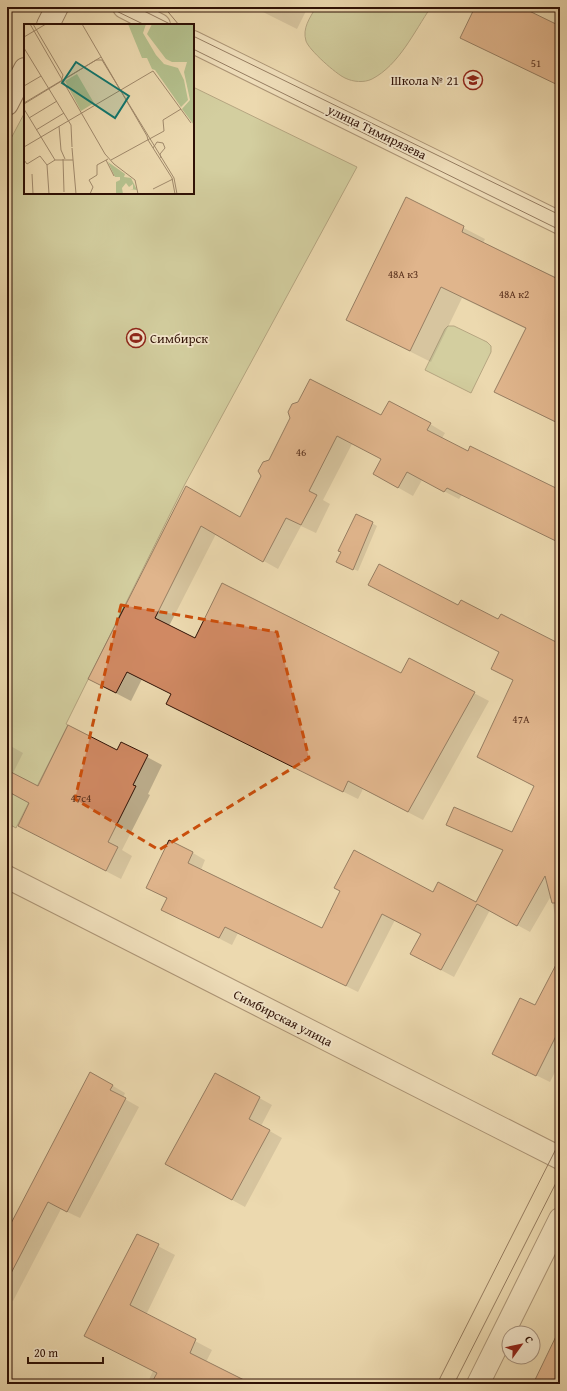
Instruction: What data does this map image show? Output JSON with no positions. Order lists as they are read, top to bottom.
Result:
{
  "streets": {
    "street": ["улица Тимирязева", "Симбирская улица"]
  },
  "places": {
    "school or university": ["Школа № 21"],
    "sports": ["Симбирск"]
  },
  "house_numbers": [
    "51",
    "48А к3",
    "48А к2",
    "46",
    "47А",
    "47с4"
  ],
  "scale_bar": "20 m",
  "north": "top right"
}
